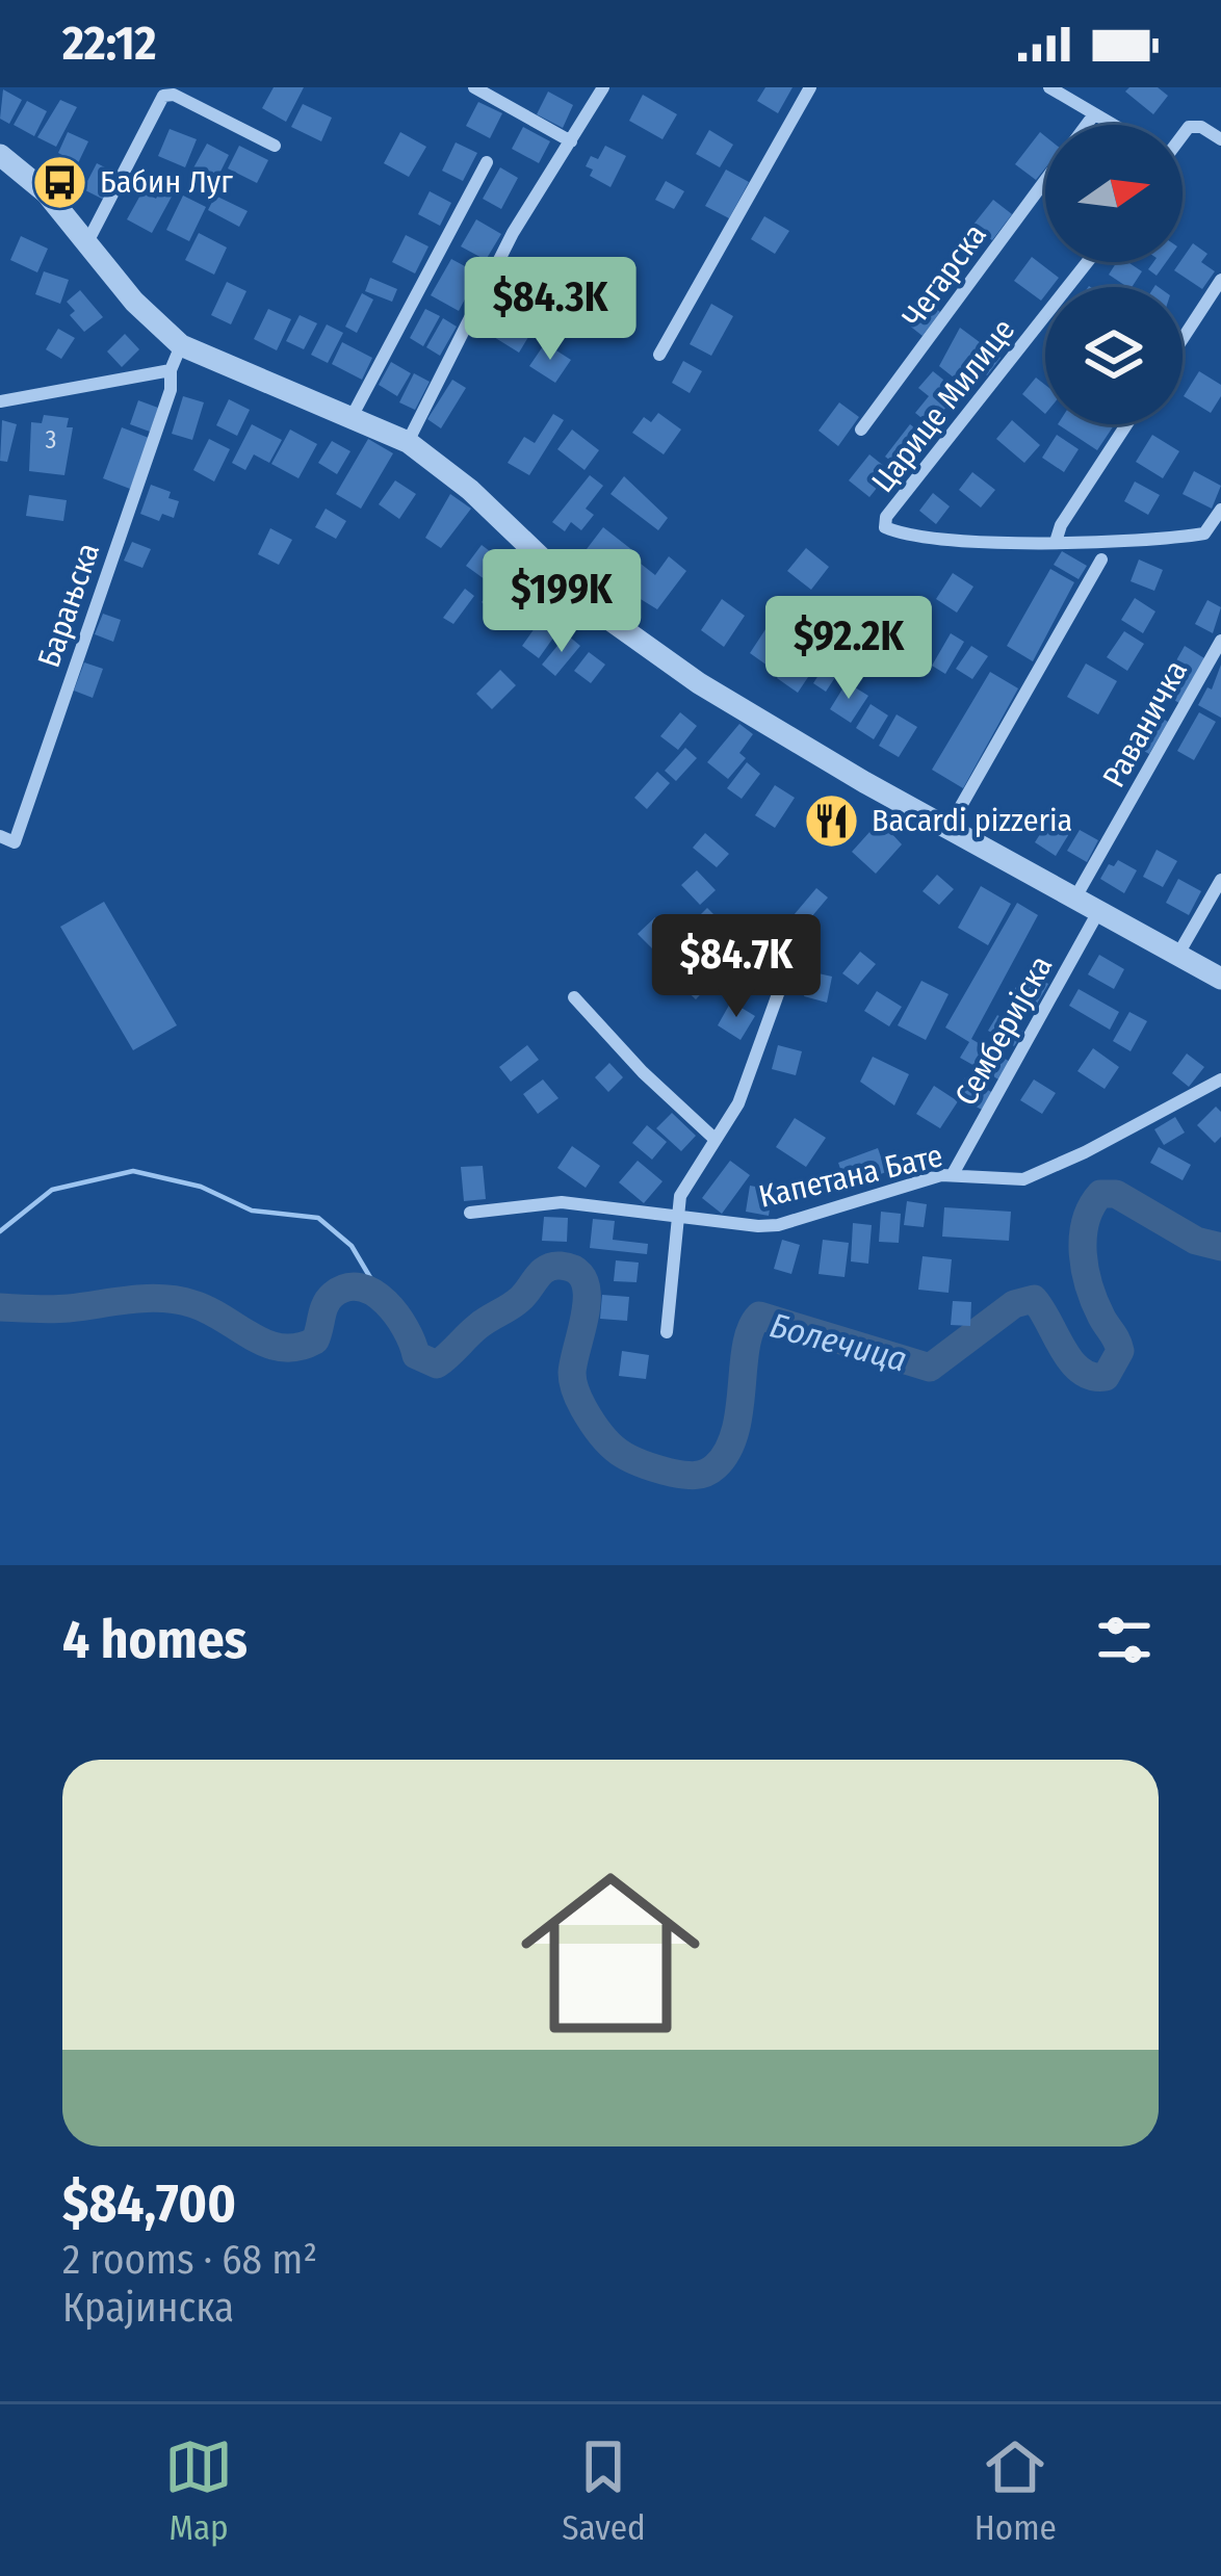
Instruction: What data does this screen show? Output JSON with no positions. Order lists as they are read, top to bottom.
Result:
{
  "streets": {
    "street": [
      "Чегарска",
      "Царице Милице",
      "Барањска",
      "Раваничка",
      "Семберијска",
      "Капетана Бате"
    ]
  },
  "crossings": [
    ["Семберијска", "Капетана Бате"]
  ],
  "water": ["Болечица"],
  "places": {
    "bus stop": ["Бабин Луг"],
    "restaurant": ["Bacardi pizzeria"]
  },
  "house_numbers": ["3"],
  "north": "right",
  "page": {
    "status": "22:12",
    "price": [
      "$84.3K",
      "$199K",
      "$92.2K",
      "$84.7K"
    ],
    "heading": "4 homes",
    "list": [
      {
        "name": "$84,700",
        "note": "2 rooms · 68 m² · Крајинска"
      }
    ],
    "tabs": ["Map", "Saved", "Home"]
  }
}
